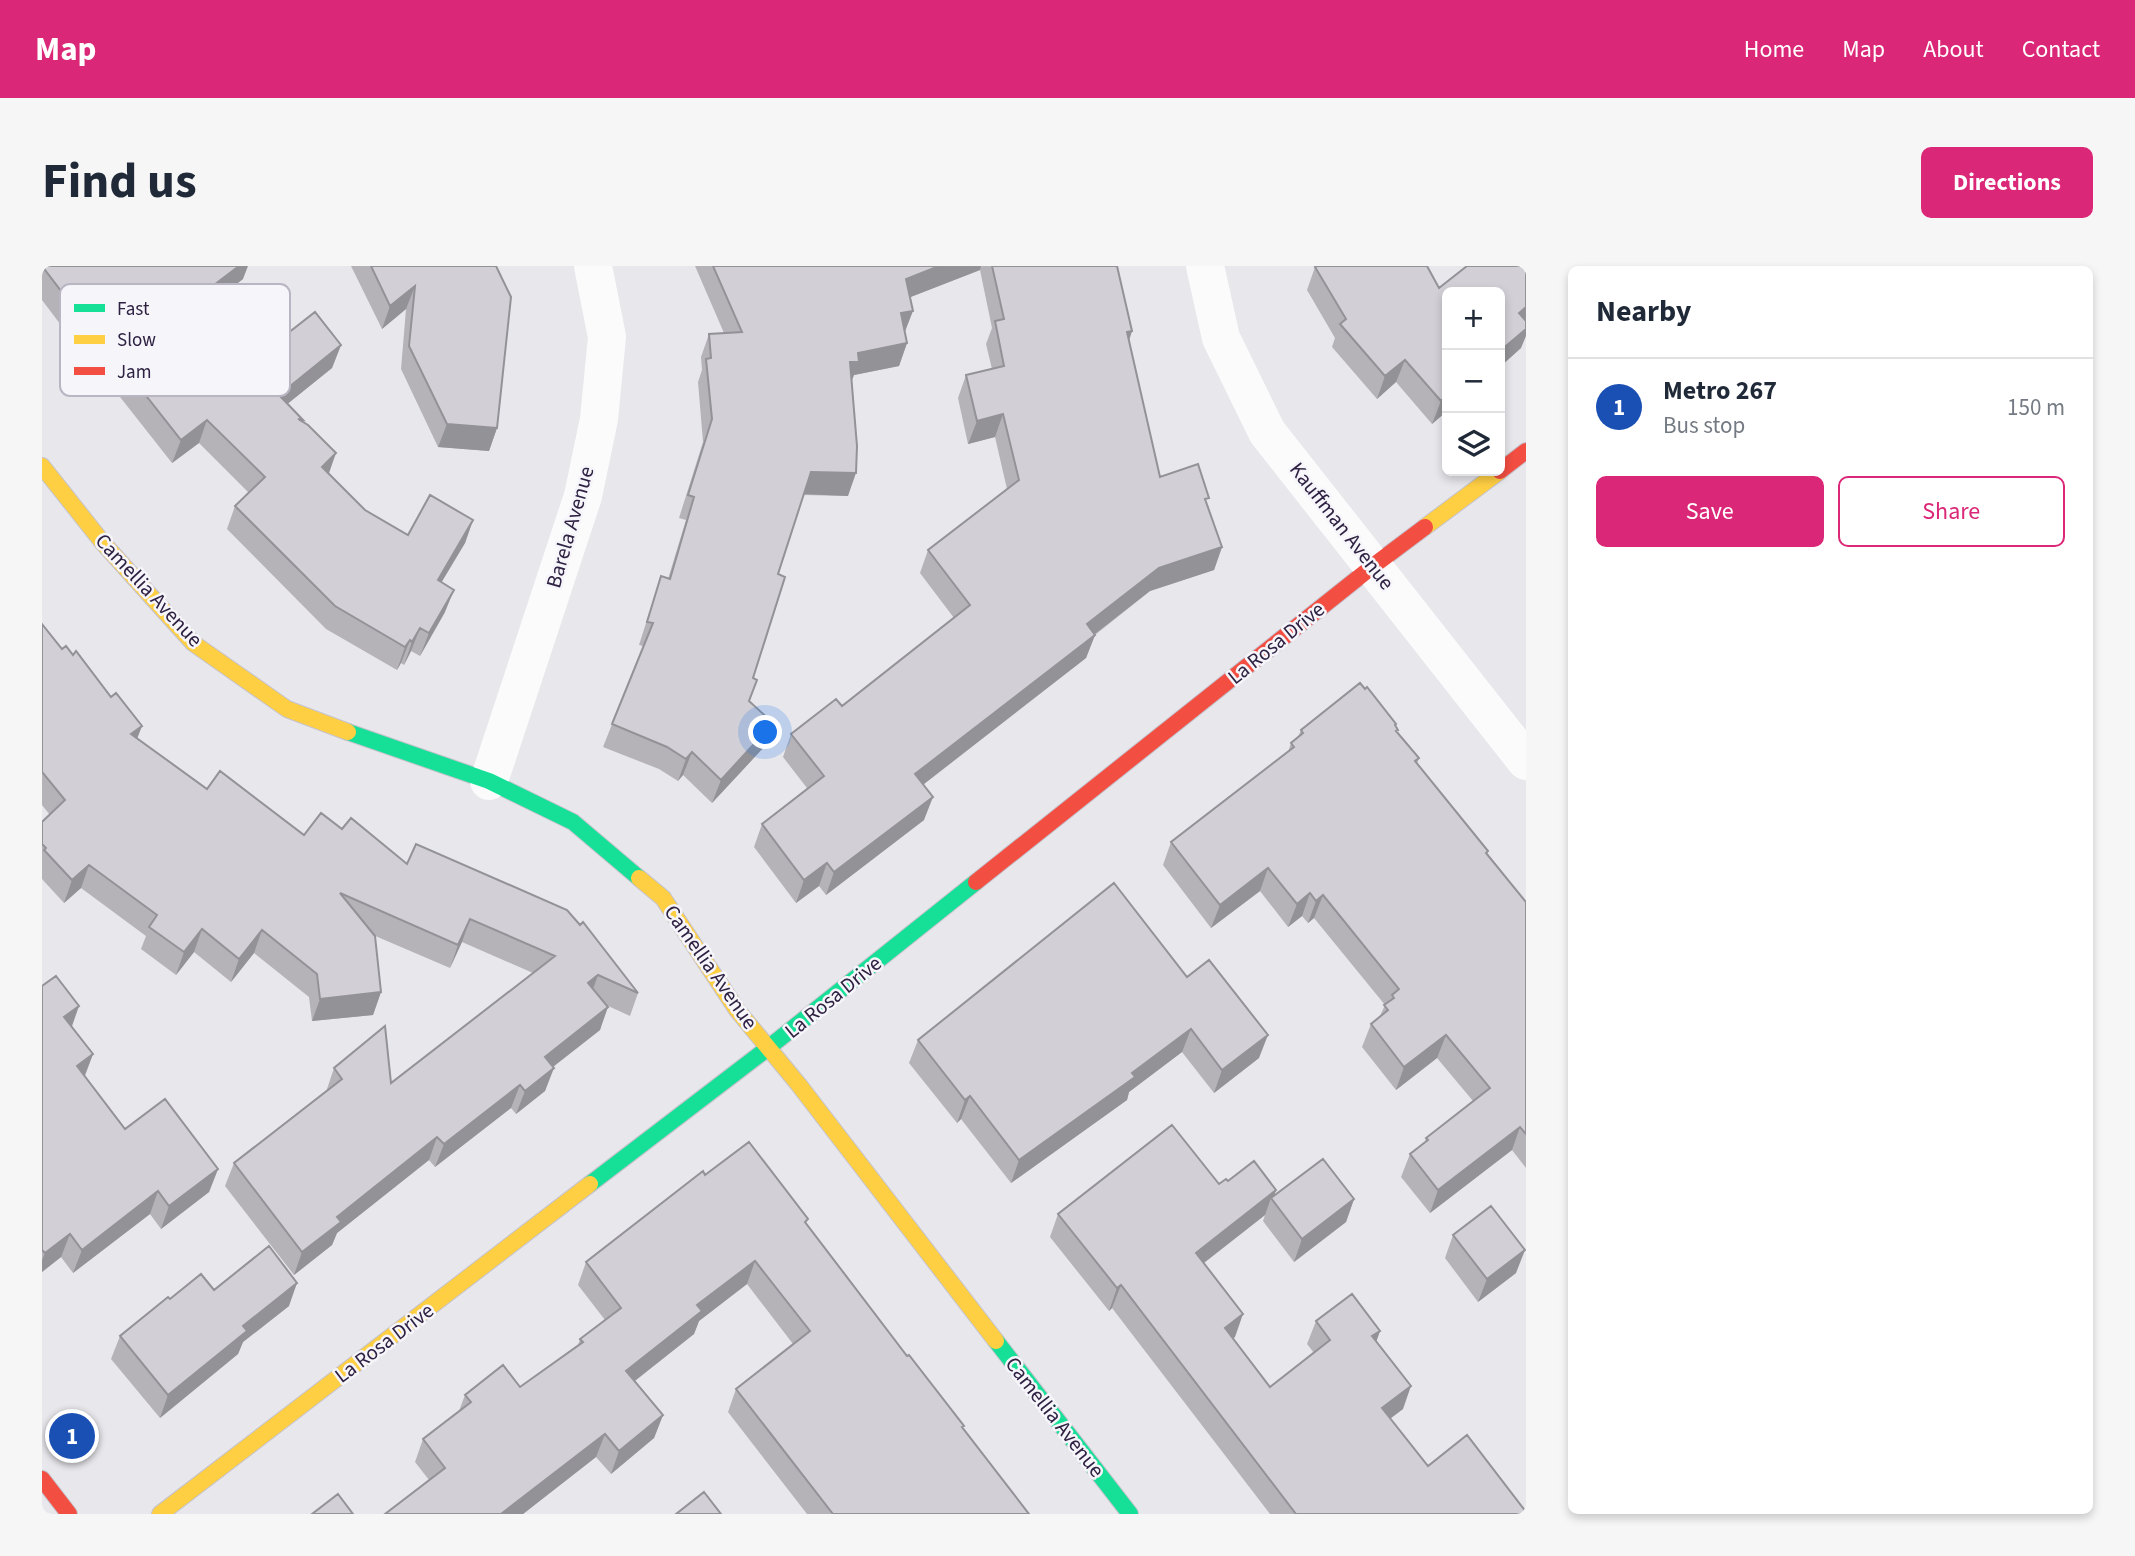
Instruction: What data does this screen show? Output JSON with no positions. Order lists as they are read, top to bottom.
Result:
{
  "streets": {
    "street": [
      "Kauffman Avenue",
      "Barela Avenue",
      "Camellia Avenue",
      "La Rosa Drive"
    ]
  },
  "crossings": [
    ["Kauffman Avenue", "La Rosa Drive"],
    ["Barela Avenue", "Camellia Avenue"],
    ["Camellia Avenue", "La Rosa Drive"]
  ],
  "legend": ["Fast", "Slow", "Jam"],
  "page": {
    "header": "Map",
    "nav": [
      "Home",
      "Map",
      "About",
      "Contact"
    ],
    "title": "Find us",
    "buttons": [
      "Directions",
      ["Save", "Share"]
    ],
    "heading": "Nearby",
    "map_buttons": ["+", "−"],
    "list": [
      {
        "mark": "1",
        "name": "Metro 267",
        "note": "Bus stop",
        "value": "150 m"
      }
    ],
    "pins": "1"
  }
}
